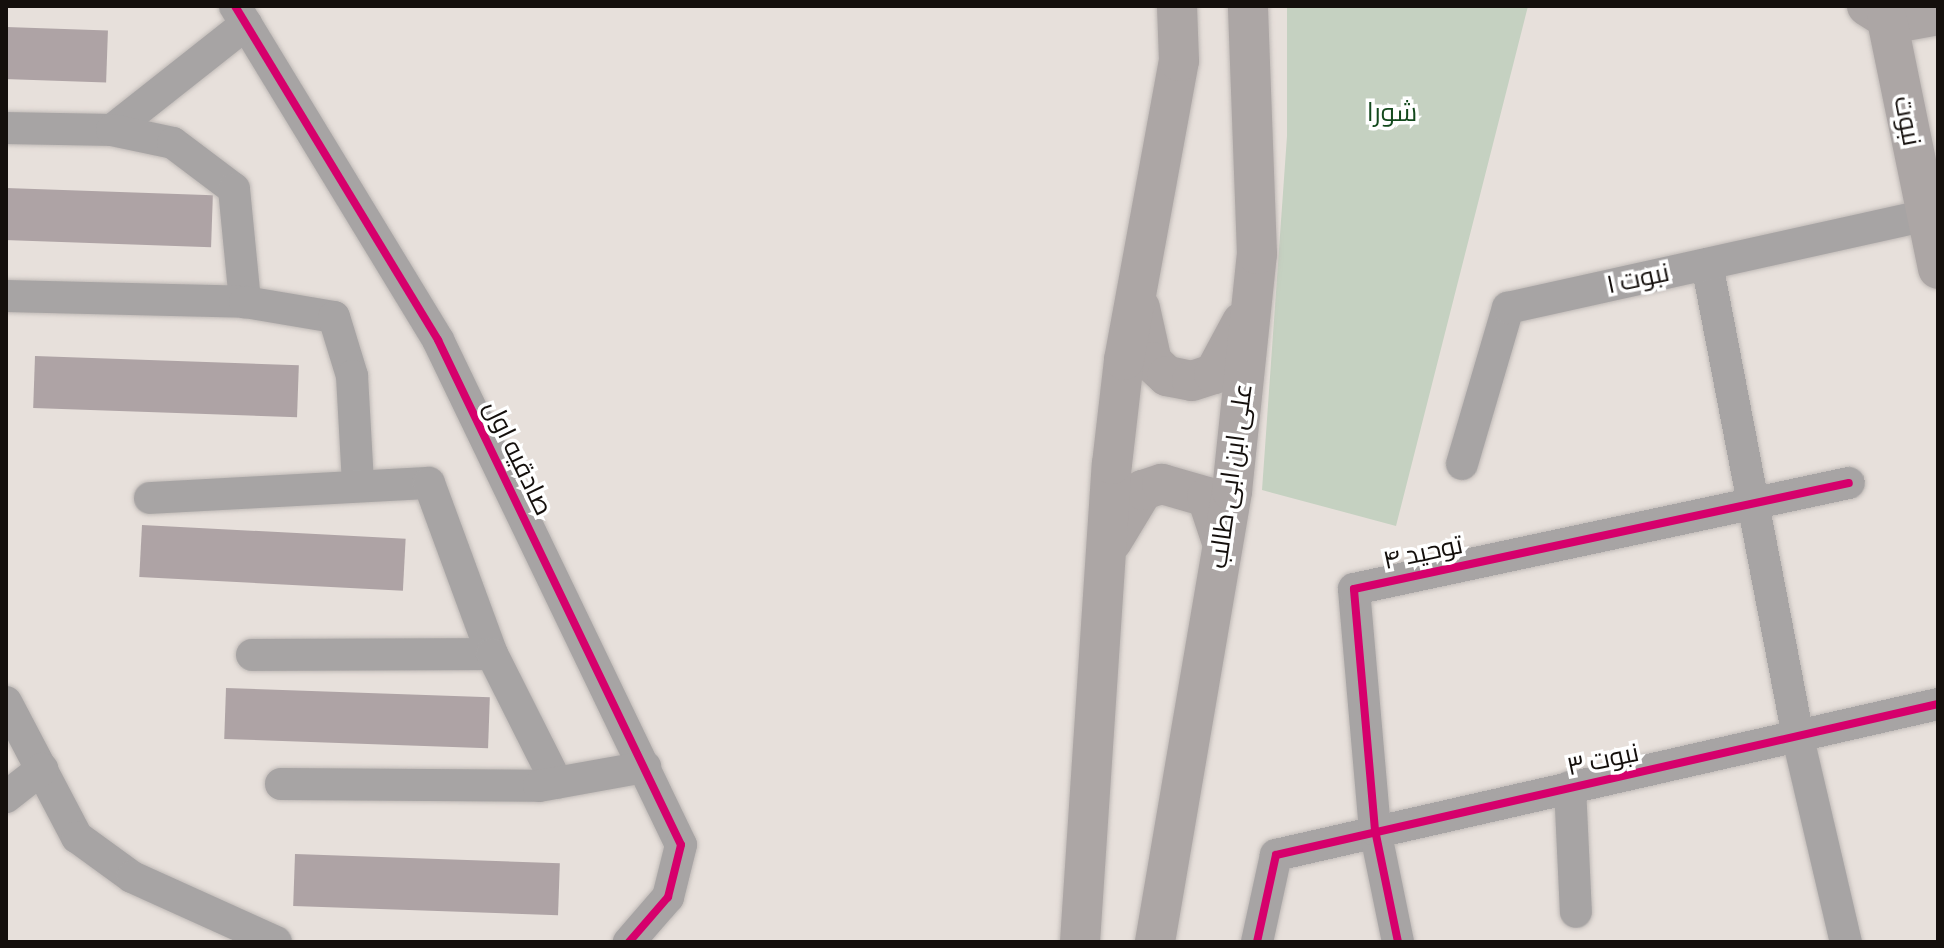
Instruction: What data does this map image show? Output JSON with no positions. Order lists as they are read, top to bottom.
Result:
{
  "streets": {
    "main road": ["نبوت", "علی ابن ابی طالب"],
    "street": [
      "نبوت ۱",
      "صادقیه اول",
      "توحید ۴",
      "نبوت ۳"
    ]
  },
  "crossings": [
    ["نبوت", "نبوت ۱"],
    ["توحید ۴", "نبوت ۳"]
  ],
  "parks": ["شورا"]
}
